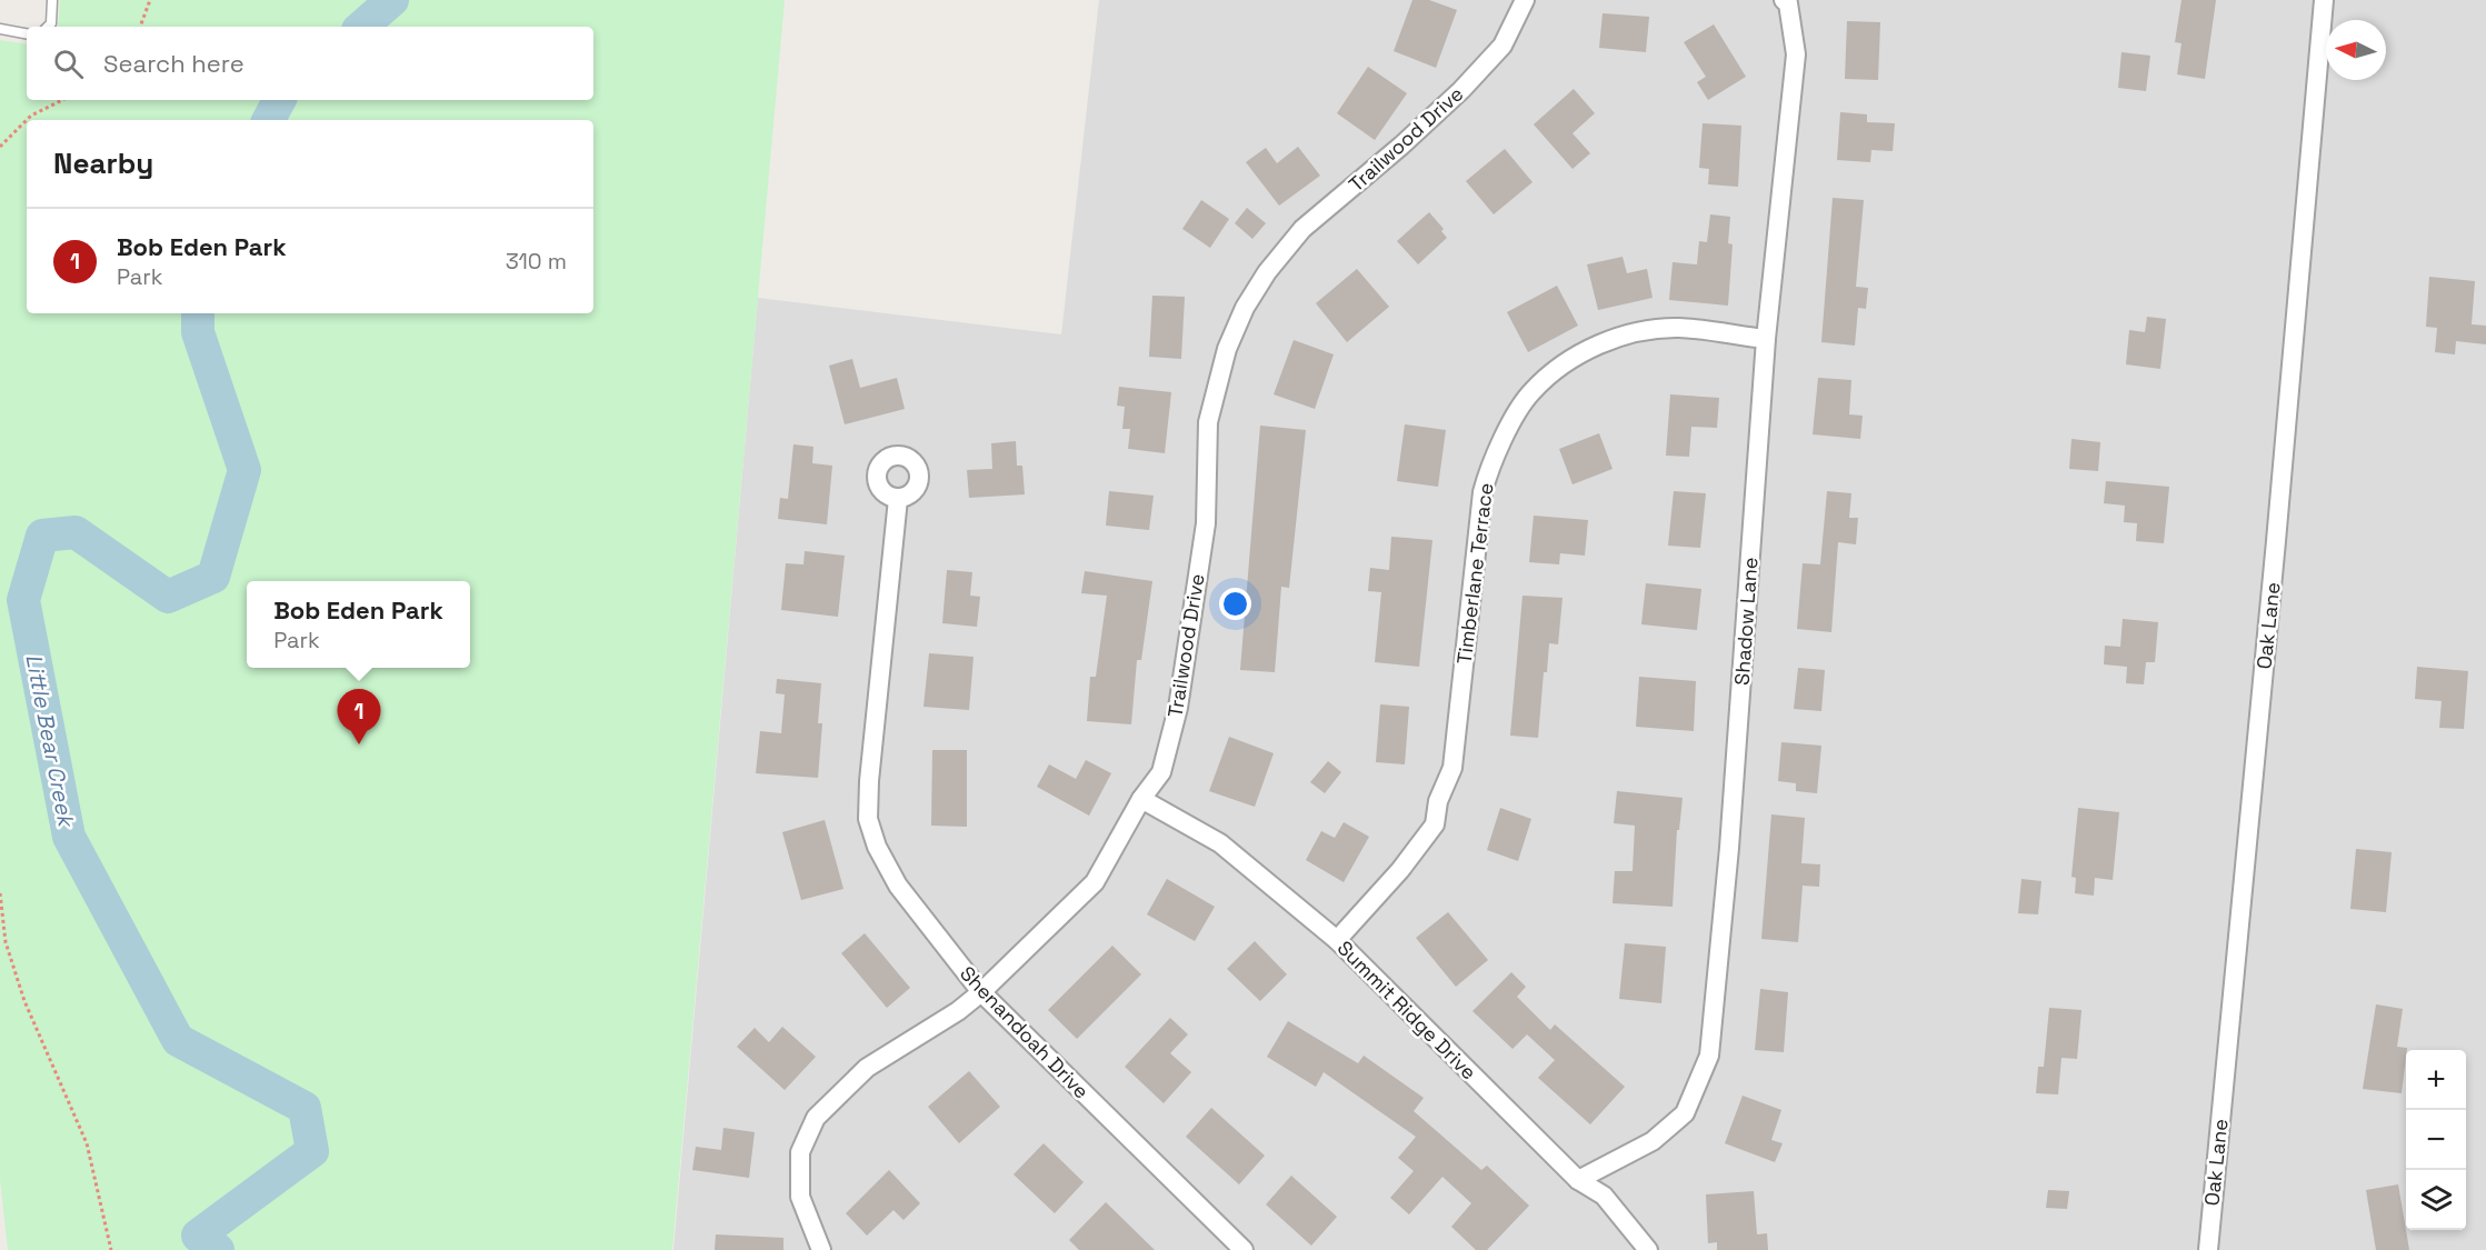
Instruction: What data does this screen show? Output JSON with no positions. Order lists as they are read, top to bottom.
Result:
{
  "streets": {
    "street": [
      "Trailwood Drive",
      "Timberlane Terrace",
      "Shadow Lane",
      "Oak Lane",
      "Summit Ridge Drive",
      "Shenandoah Drive"
    ]
  },
  "crossings": [
    ["Trailwood Drive", "Summit Ridge Drive"],
    ["Trailwood Drive", "Shenandoah Drive"],
    ["Timberlane Terrace", "Shadow Lane"],
    ["Timberlane Terrace", "Summit Ridge Drive"],
    ["Shadow Lane", "Summit Ridge Drive"]
  ],
  "water": ["Little Bear Creek"],
  "north": "left",
  "page": {
    "search": "Search here",
    "heading": "Nearby",
    "list": [
      {
        "mark": "1",
        "name": "Bob Eden Park",
        "note": "Park",
        "value": "310 m"
      }
    ],
    "popup": ["Bob Eden Park", "Park"],
    "pins": "1",
    "map_buttons": ["+", "−"]
  }
}
